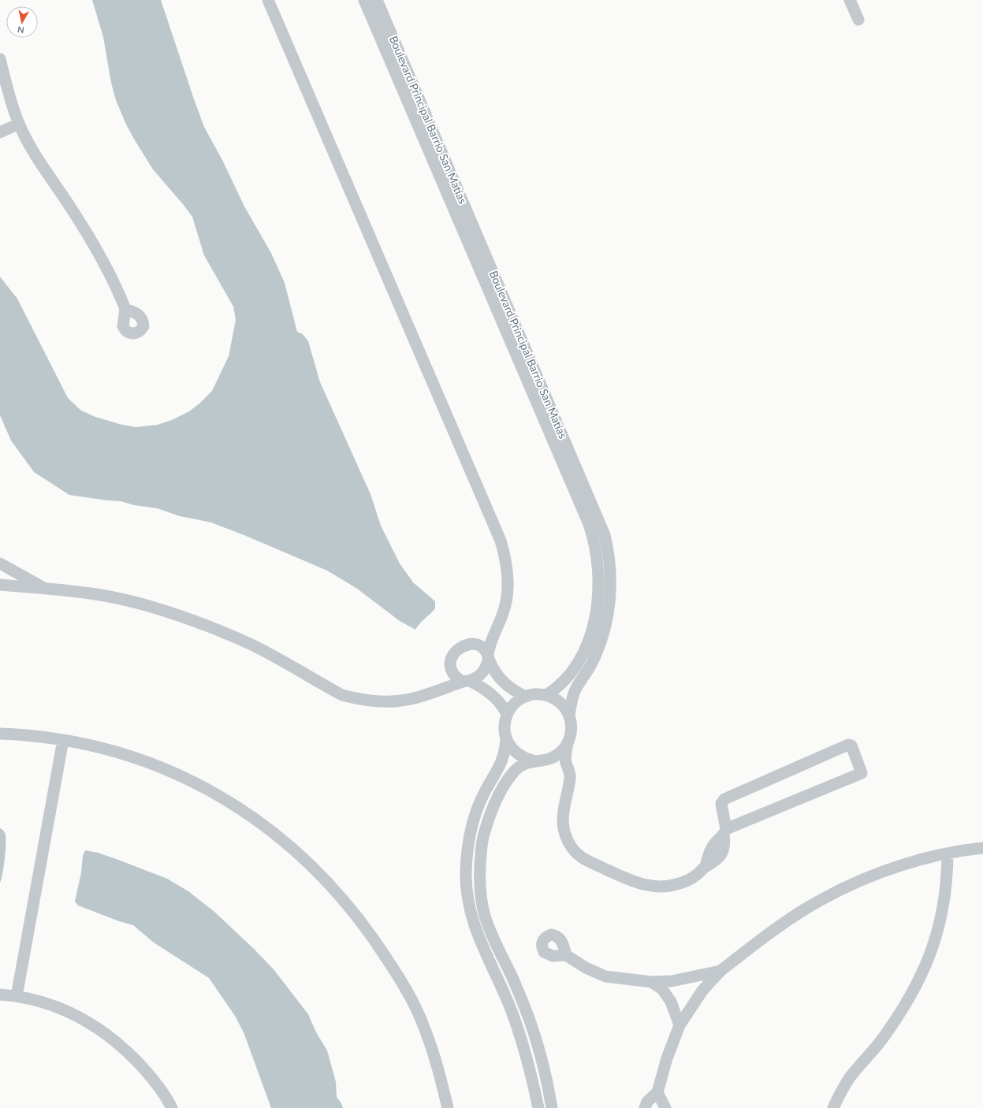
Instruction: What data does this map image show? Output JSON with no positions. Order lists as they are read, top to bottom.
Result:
{
  "streets": {
    "street": ["Boulevard Principal Barrio San Matías"]
  },
  "north": "bottom"
}
